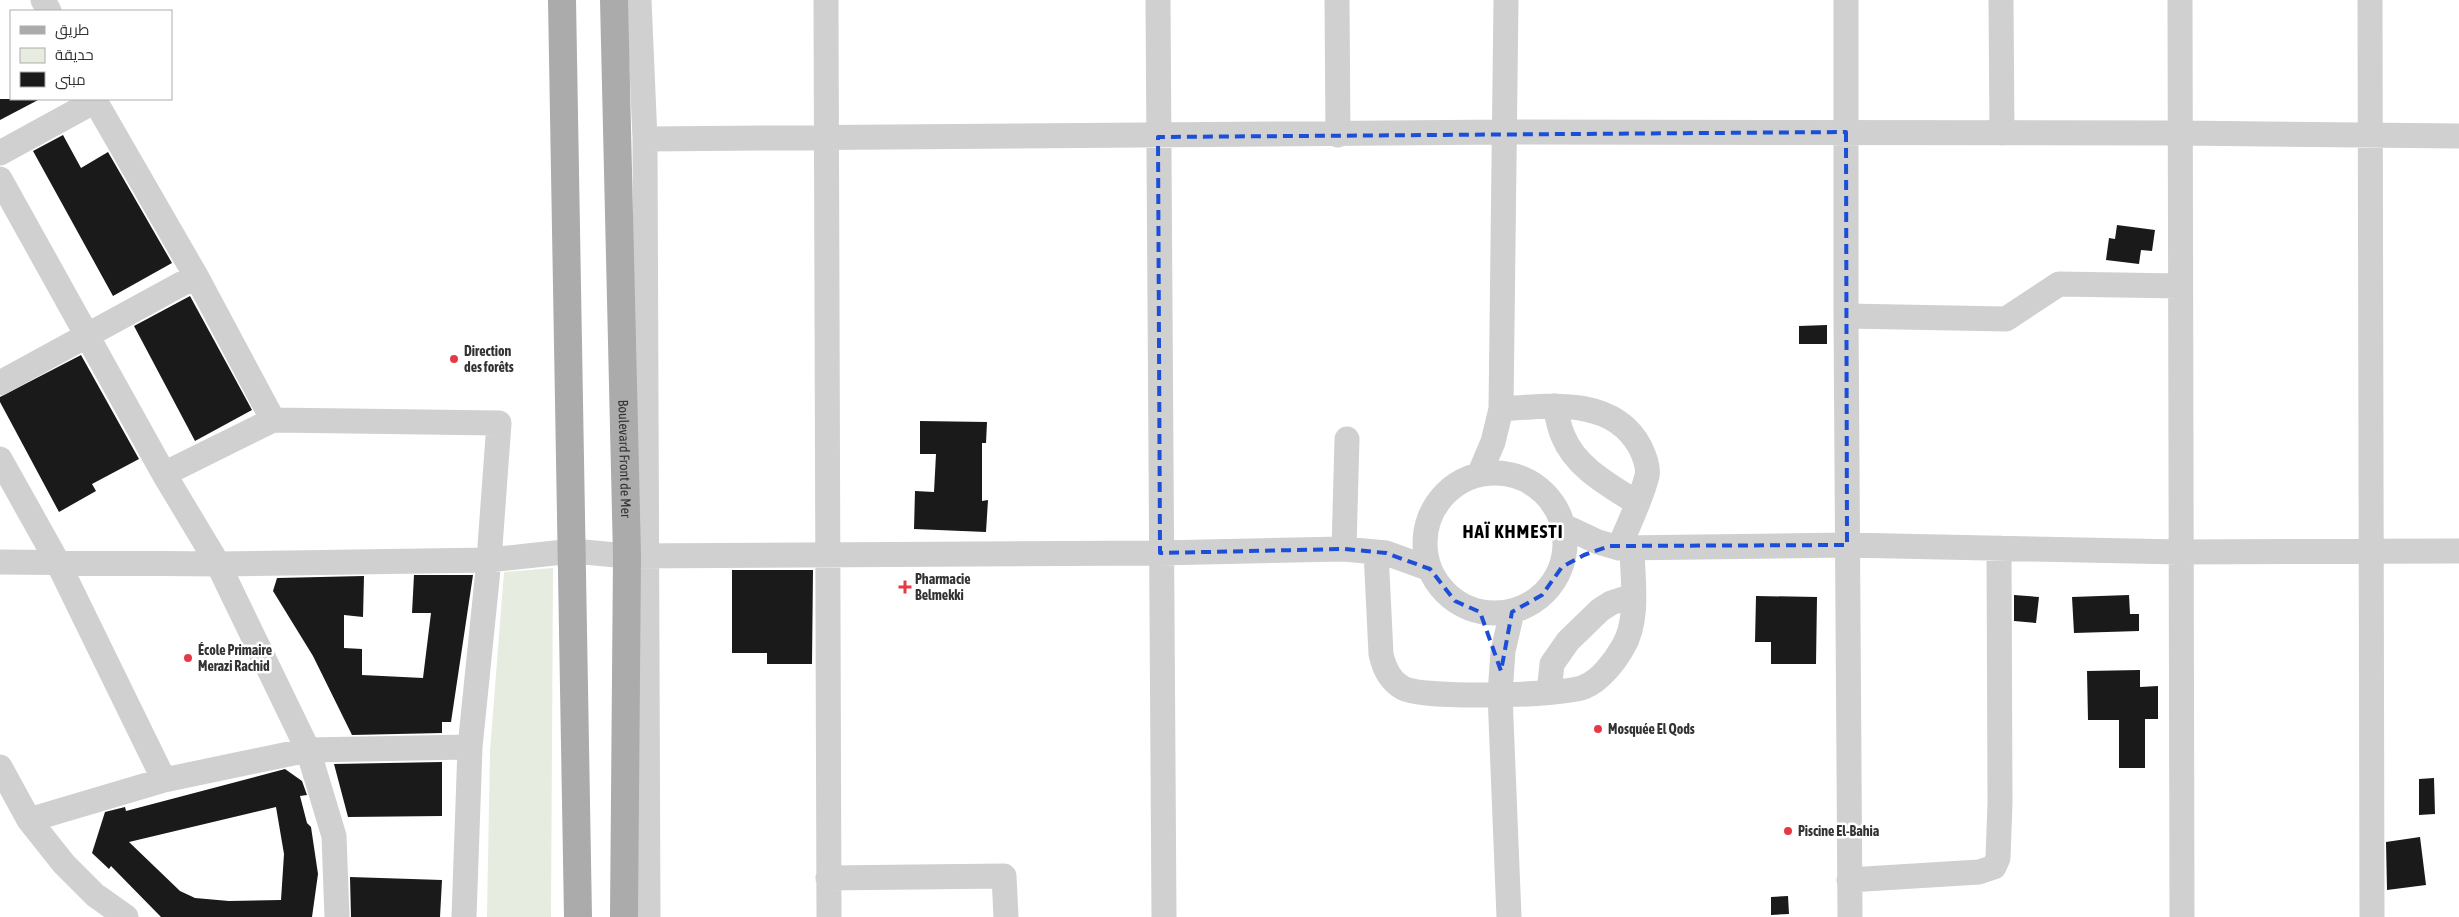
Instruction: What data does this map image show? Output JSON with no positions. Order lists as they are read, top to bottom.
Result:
{
  "streets": {
    "main road": ["Boulevard Front de Mer"]
  },
  "districts": ["HAÏ KHMESTI"],
  "places": {
    "other": [
      "Direction des forêts",
      "École Primaire Merazi Rachid",
      "Mosquée El Qods",
      "Piscine El-Bahia"
    ],
    "health": ["Pharmacie Belmekki"]
  },
  "legend": ["طريق", "حديقة", "مبنى"]
}
